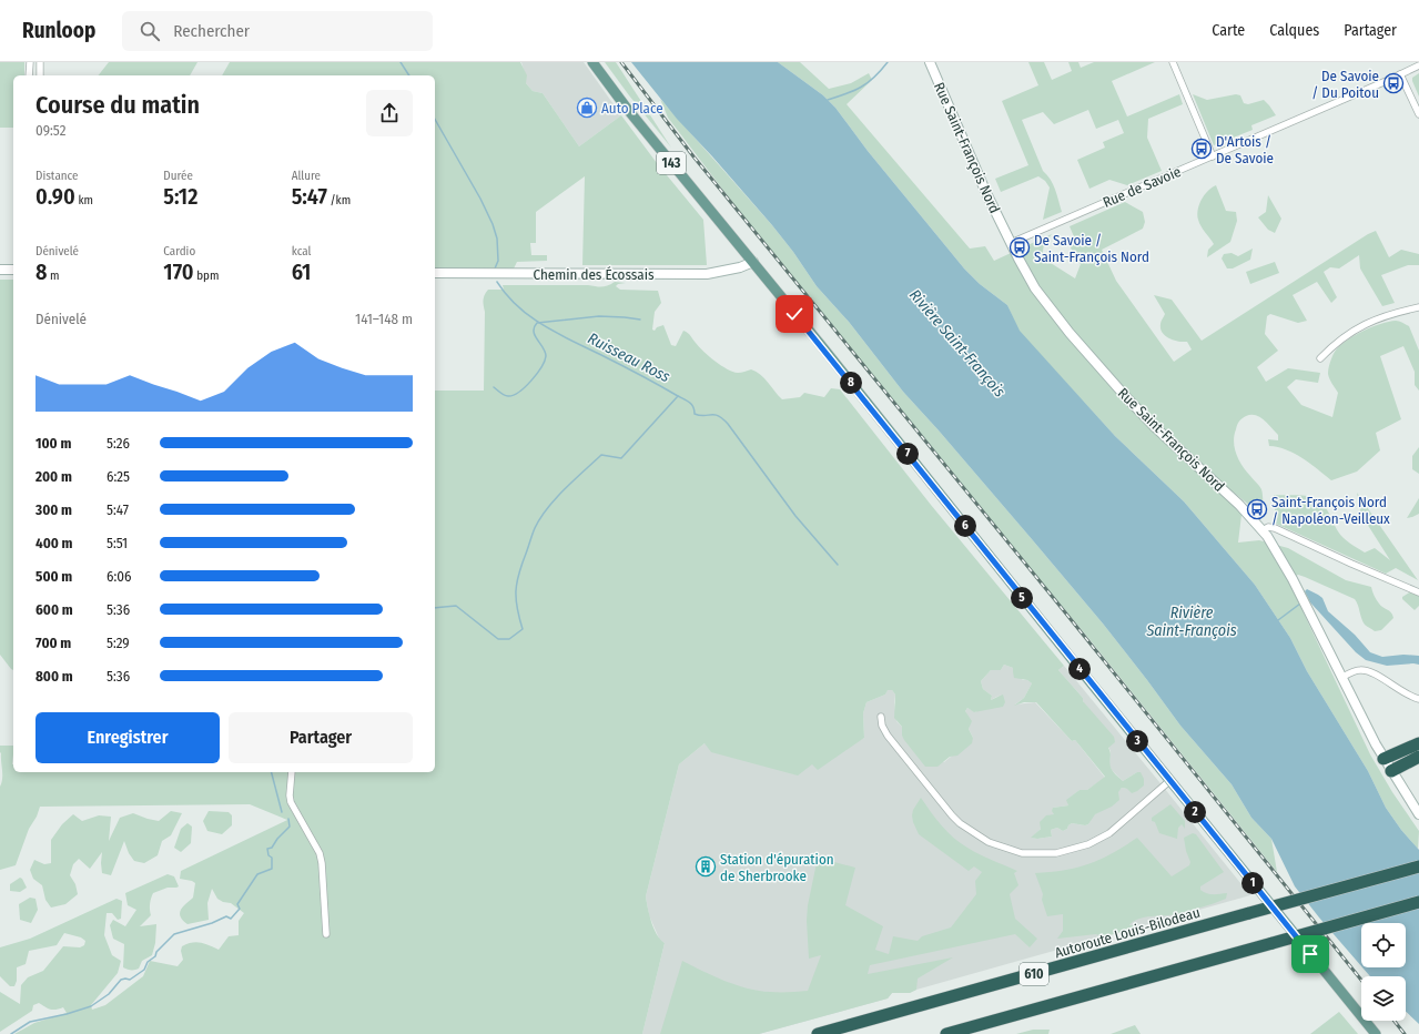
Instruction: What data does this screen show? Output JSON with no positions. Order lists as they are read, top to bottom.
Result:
{
  "streets": {
    "highway": ["Autoroute Louis-Bilodeau", "610"],
    "main road": ["143"],
    "street": ["Rue Saint-François Nord", "Rue de Savoie", "Chemin des Écossais"]
  },
  "crossings": [
    ["Rue Saint-François Nord", "Rue de Savoie"],
    ["143", "Chemin des Écossais"]
  ],
  "water": ["Rivière Saint-François", "Ruisseau Ross"],
  "places": {
    "bus stop": [
      "De Savoie / Du Poitou",
      "D'Artois / De Savoie",
      "De Savoie / Saint-François Nord",
      "Saint-François Nord / Napoléon-Veilleux"
    ],
    "shop": ["Auto Place"],
    "building": ["Station d'épuration de Sherbrooke"]
  },
  "page": {
    "header": "Runloop",
    "search": "Rechercher",
    "nav": ["Carte", "Calques", "Partager"],
    "heading": ["Course du matin", "09:52"],
    "stats": [
      ["Distance", "0.90 km"],
      ["Durée", "5:12"],
      ["Allure", "5:47 /km"],
      ["Dénivelé", "8 m"],
      ["Cardio", "170 bpm"],
      ["kcal", "61"]
    ],
    "chart": ["Dénivelé", "141–148 m"],
    "pins": [
      "8",
      "7",
      "6",
      "5",
      "4",
      "3",
      "2",
      "1"
    ],
    "list": [
      {
        "name": "100 m",
        "note": "5:26"
      },
      {
        "name": "200 m",
        "note": "6:25"
      },
      {
        "name": "300 m",
        "note": "5:47"
      },
      {
        "name": "400 m",
        "note": "5:51"
      },
      {
        "name": "500 m",
        "note": "6:06"
      },
      {
        "name": "600 m",
        "note": "5:36"
      },
      {
        "name": "700 m",
        "note": "5:29"
      },
      {
        "name": "800 m",
        "note": "5:36"
      }
    ],
    "buttons": ["Enregistrer", "Partager"]
  }
}
